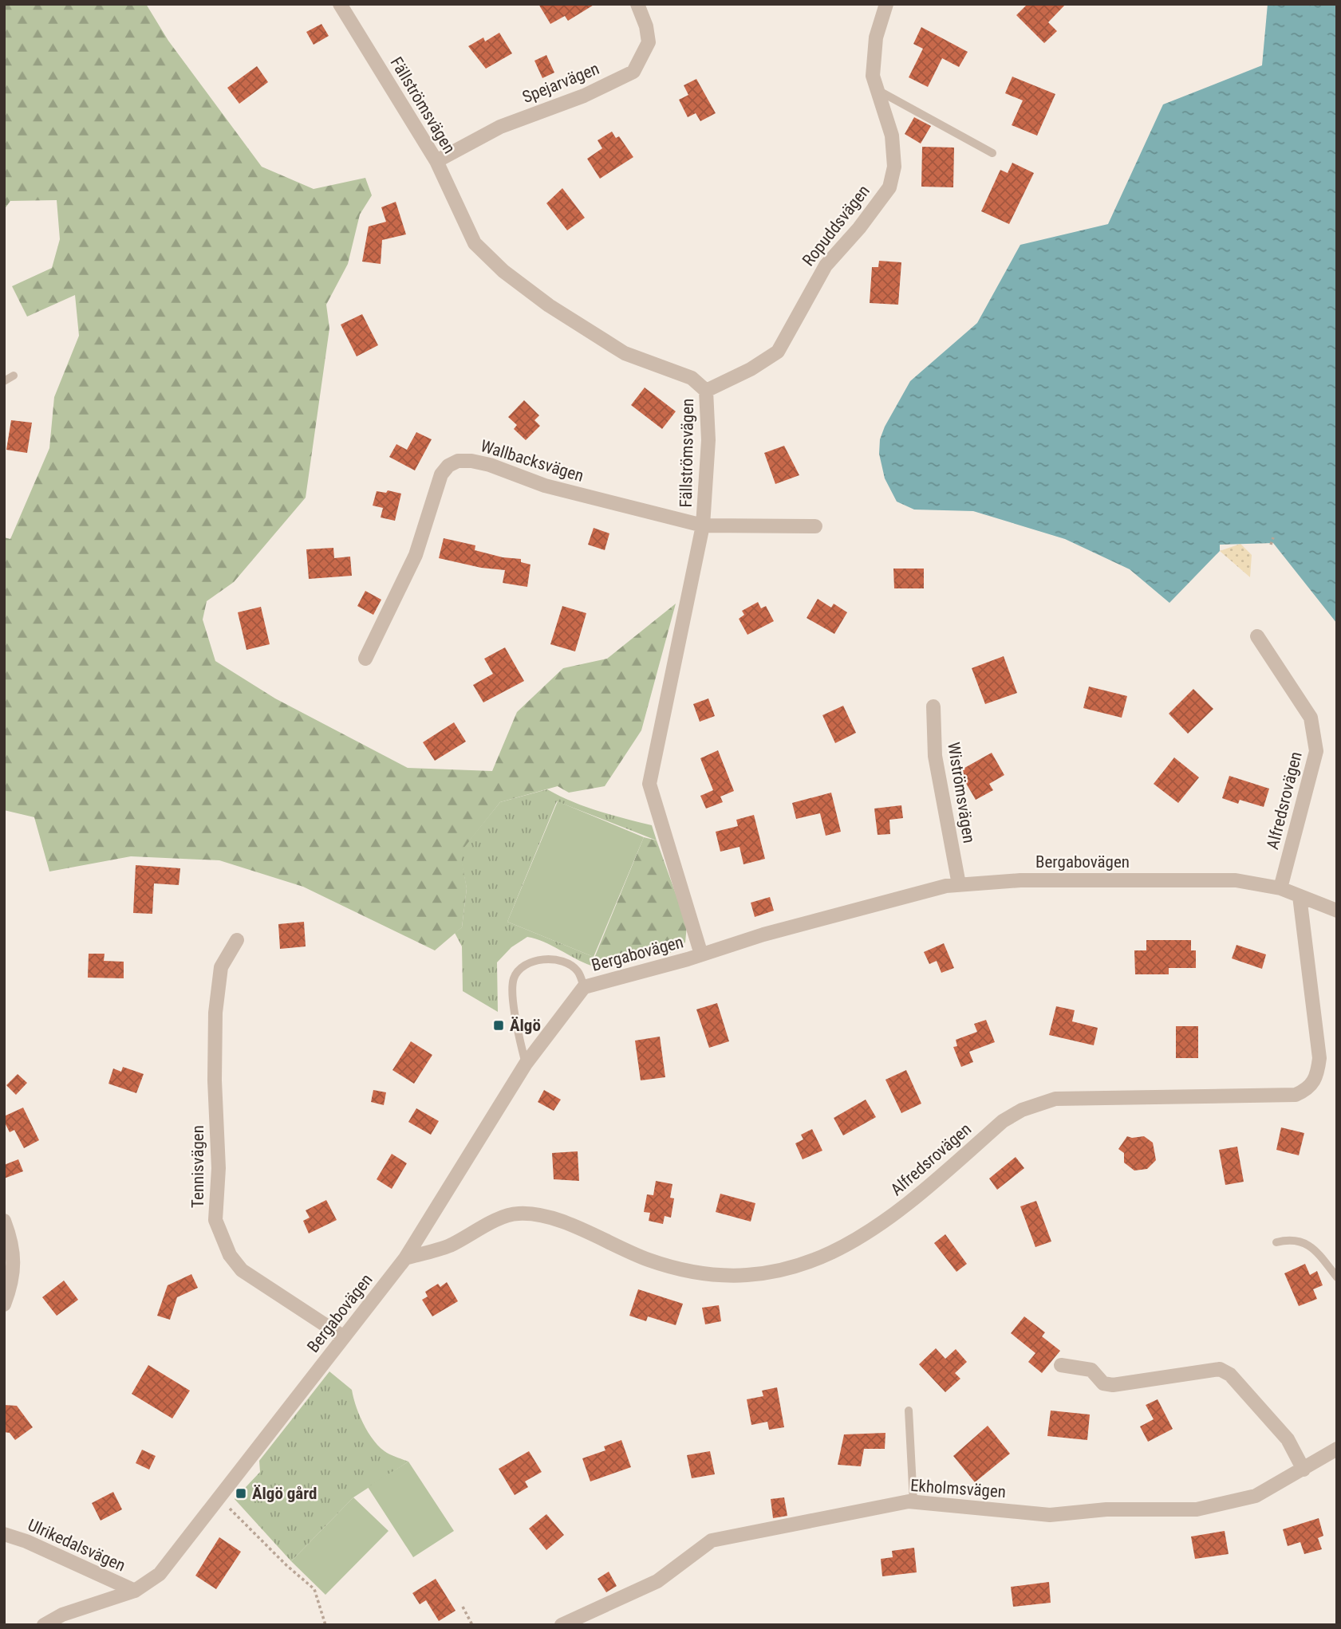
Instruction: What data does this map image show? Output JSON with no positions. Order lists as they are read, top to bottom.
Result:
{
  "streets": {
    "street": [
      "Spejarvägen",
      "Fällströmsvägen",
      "Ropuddsvägen",
      "Wallbacksvägen",
      "Wiströmsvägen",
      "Alfredsrovägen",
      "Bergabovägen",
      "Tennisvägen",
      "Ekholmsvägen",
      "Ulrikedalsvägen"
    ]
  },
  "crossings": [
    ["Spejarvägen", "Fällströmsvägen"],
    ["Fällströmsvägen", "Ropuddsvägen"],
    ["Fällströmsvägen", "Wallbacksvägen"],
    ["Fällströmsvägen", "Bergabovägen"],
    ["Wiströmsvägen", "Bergabovägen"],
    ["Alfredsrovägen", "Bergabovägen"],
    ["Bergabovägen", "Tennisvägen"],
    ["Bergabovägen", "Ulrikedalsvägen"]
  ],
  "places": {
    "transit": ["Älgö", "Älgö gård"]
  }
}
